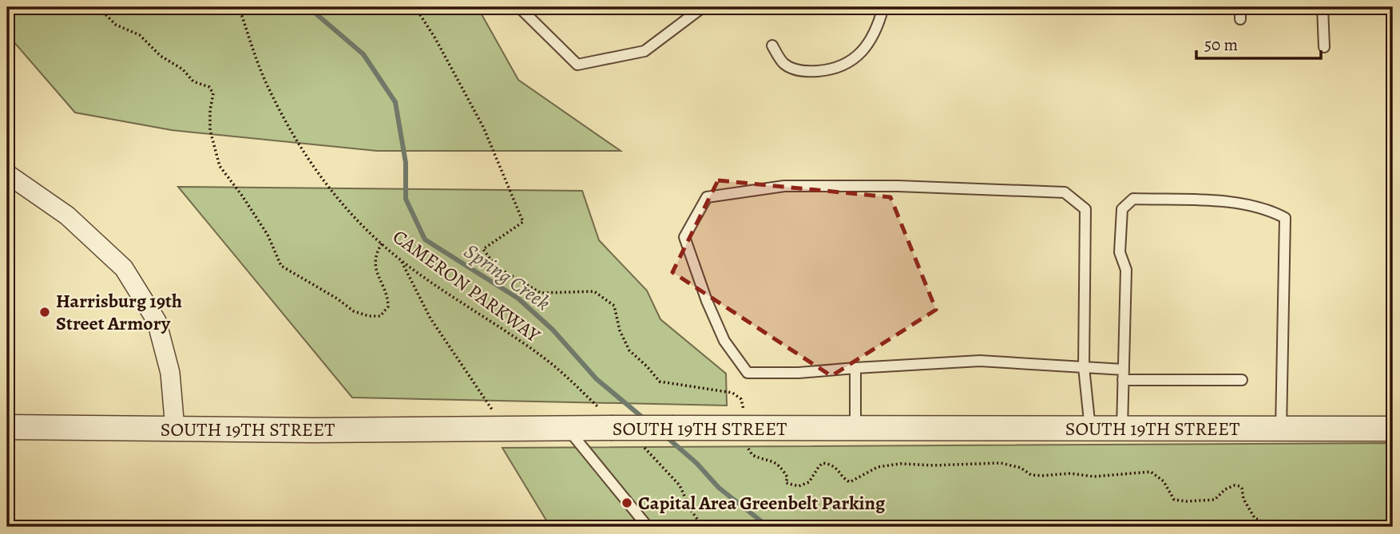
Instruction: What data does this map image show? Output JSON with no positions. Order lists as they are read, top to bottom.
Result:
{
  "streets": {
    "street": ["SOUTH 19TH STREET"],
    "path": ["CAMERON PARKWAY"]
  },
  "crossings": [
    ["CAMERON PARKWAY", "SOUTH 19TH STREET"]
  ],
  "water": ["Spring Creek"],
  "places": ["Harrisburg 19th Street Armory", "Capital Area Greenbelt Parking"],
  "scale_bar": "50 m"
}
